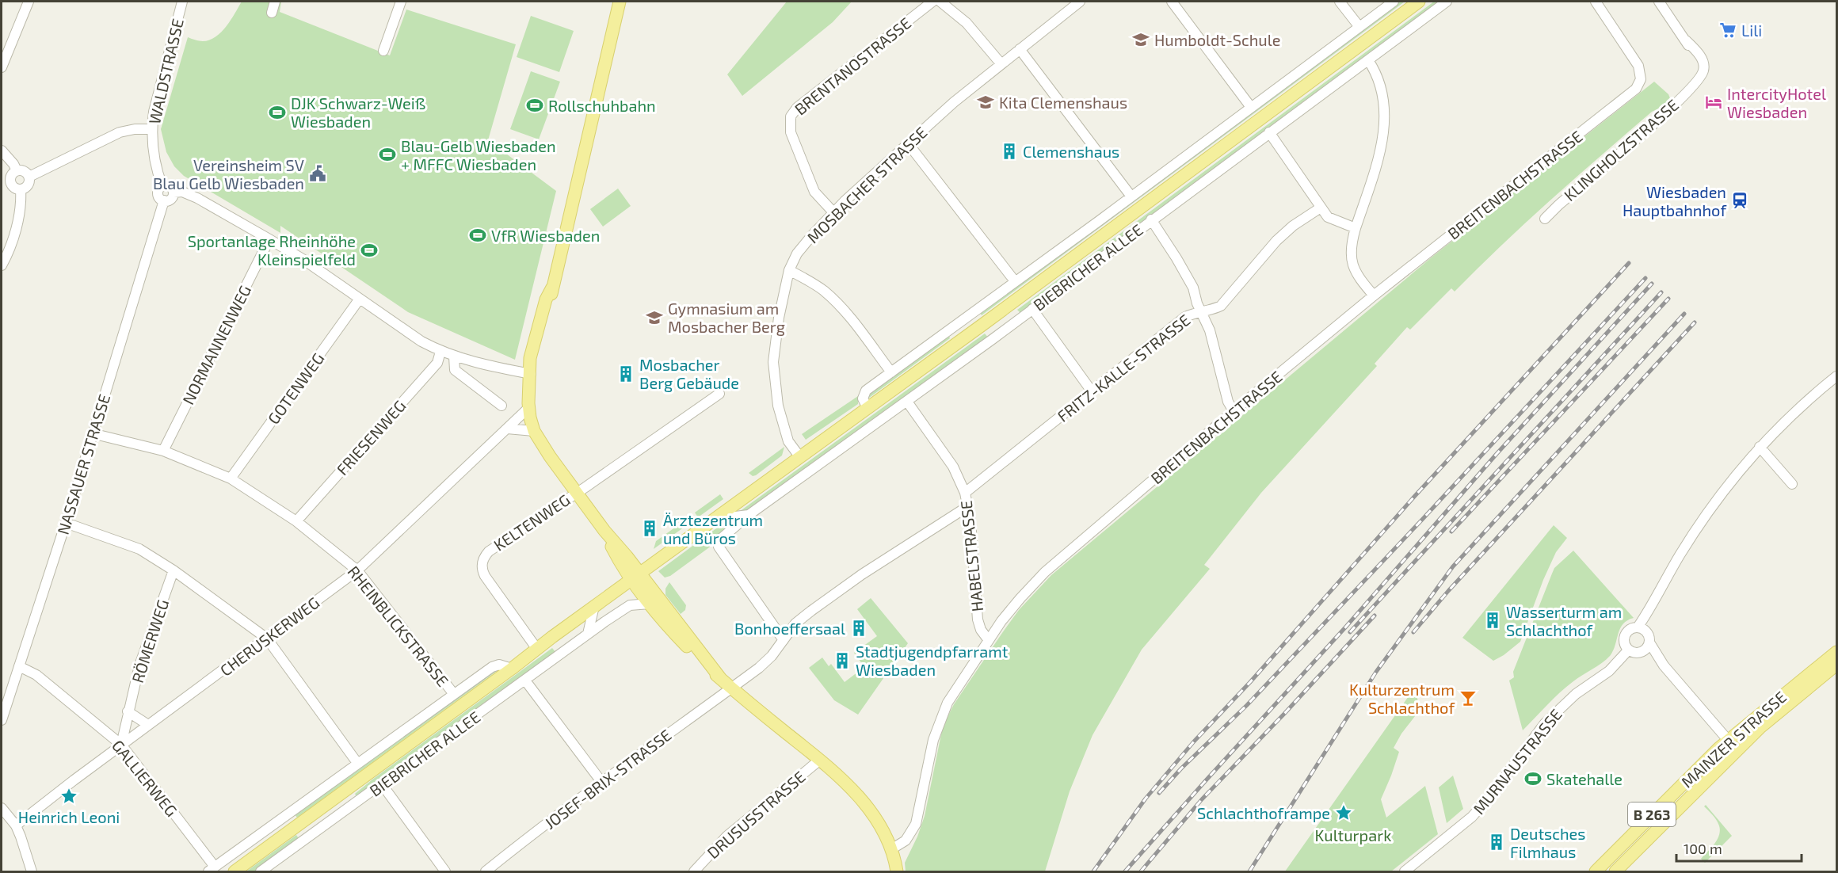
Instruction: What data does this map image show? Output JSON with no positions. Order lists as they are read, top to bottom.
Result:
{
  "streets": {
    "main road": ["BIEBRICHER ALLEE", "MAINZER STRASSE", "B 263"],
    "street": [
      "BRENTANOSTRASSE",
      "WALDSTRASSE",
      "KLINGHOLZSTRASSE",
      "MOSBACHER STRASSE",
      "BREITENBACHSTRASSE",
      "NORMANNENWEG",
      "FRITZ-KALLE-STRASSE",
      "GOTENWEG",
      "FRIESENWEG",
      "NASSAUER STRASSE",
      "KELTENWEG",
      "HABELSTRASSE",
      "RHEINBLICKSTRASSE",
      "CHERUSKERWEG",
      "RÖMERWEG",
      "MURNAUSTRASSE",
      "GALLIERWEG",
      "JOSEF-BRIX-STRASSE",
      "DRUSUSSTRASSE"
    ]
  },
  "crossings": [
    ["BRENTANOSTRASSE", "MOSBACHER STRASSE"],
    ["WALDSTRASSE", "NASSAUER STRASSE"],
    ["MOSBACHER STRASSE", "BIEBRICHER ALLEE"],
    ["BREITENBACHSTRASSE", "HABELSTRASSE"],
    ["BIEBRICHER ALLEE", "KELTENWEG"],
    ["BIEBRICHER ALLEE", "HABELSTRASSE"],
    ["BIEBRICHER ALLEE", "RHEINBLICKSTRASSE"],
    ["BIEBRICHER ALLEE", "GALLIERWEG"],
    ["NORMANNENWEG", "RHEINBLICKSTRASSE"],
    ["FRITZ-KALLE-STRASSE", "HABELSTRASSE"],
    ["GOTENWEG", "RHEINBLICKSTRASSE"],
    ["FRIESENWEG", "RHEINBLICKSTRASSE"],
    ["NASSAUER STRASSE", "RHEINBLICKSTRASSE"],
    ["NASSAUER STRASSE", "GALLIERWEG"],
    ["RHEINBLICKSTRASSE", "CHERUSKERWEG"],
    ["CHERUSKERWEG", "RÖMERWEG"],
    ["CHERUSKERWEG", "GALLIERWEG"],
    ["RÖMERWEG", "GALLIERWEG"]
  ],
  "parks": ["Kulturpark"],
  "places": {
    "supermarket": ["Lili"],
    "school or university": ["Humboldt-Schule", "Kita Clemenshaus", "Gymnasium am Mosbacher Berg"],
    "hotel": ["IntercityHotel Wiesbaden"],
    "sports": [
      "Rollschuhbahn",
      "DJK Schwarz-Weiß Wiesbaden",
      "Blau-Gelb Wiesbaden + MFFC Wiesbaden",
      "VfR Wiesbaden",
      "Sportanlage Rheinhöhe Kleinspielfeld",
      "Skatehalle"
    ],
    "building": [
      "Clemenshaus",
      "Mosbacher Berg Gebäude",
      "Ärztezentrum und Büros",
      "Wasserturm am Schlachthof",
      "Bonhoeffersaal",
      "Stadtjugendpfarramt Wiesbaden",
      "Deutsches Filmhaus"
    ],
    "public building": ["Vereinsheim SV Blau Gelb Wiesbaden"],
    "station": ["Wiesbaden Hauptbahnhof"],
    "bar": ["Kulturzentrum Schlachthof"],
    "place": ["Heinrich Leoni", "Schlachthoframpe"]
  },
  "scale_bar": "100 m"
}
